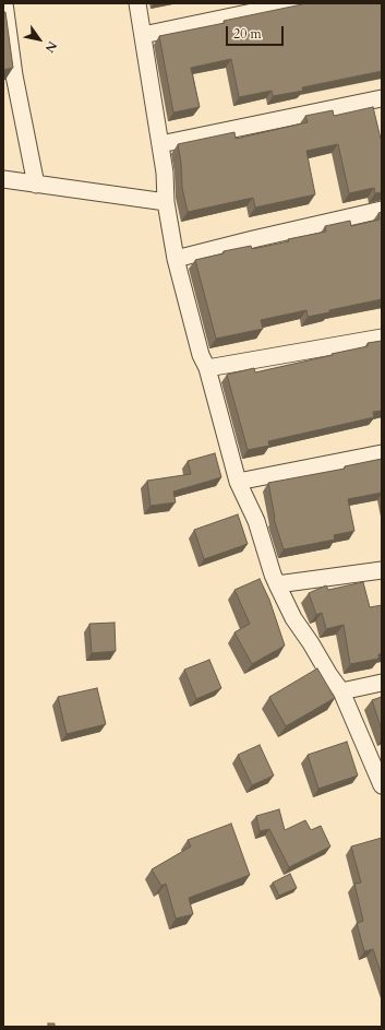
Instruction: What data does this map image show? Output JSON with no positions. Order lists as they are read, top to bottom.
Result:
{
  "scale_bar": "20 m",
  "north": "bottom right"
}
